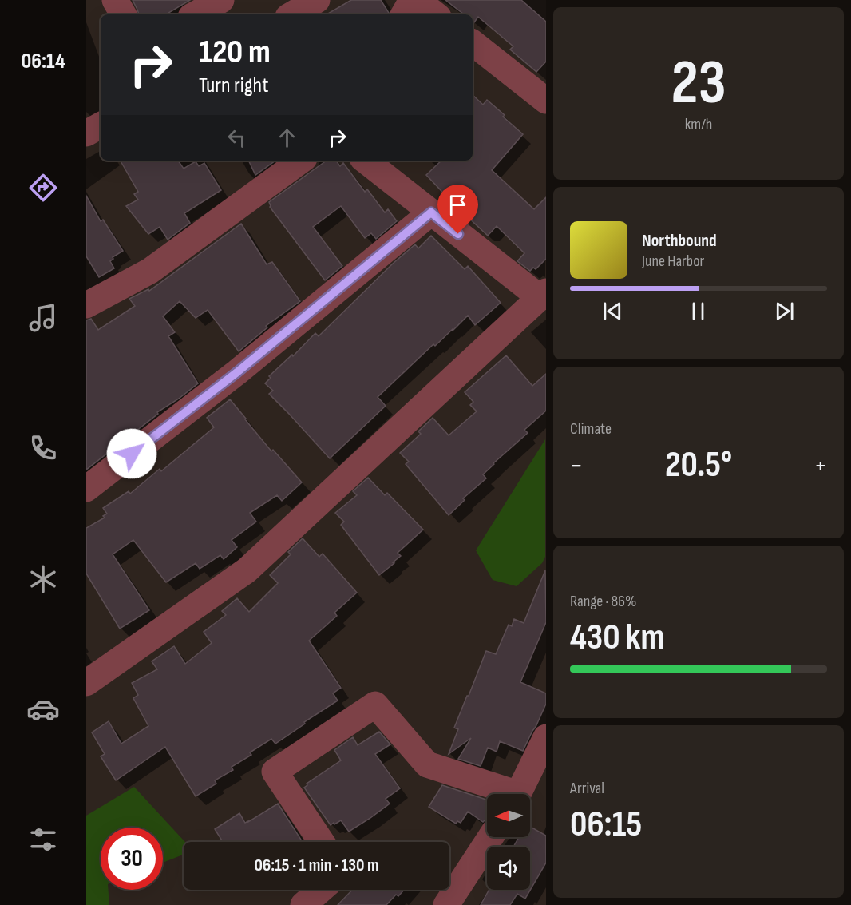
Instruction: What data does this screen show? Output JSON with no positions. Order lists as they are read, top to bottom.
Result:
{
  "north": "left",
  "page": {
    "tabs": "06:14",
    "tile": [
      ["23", "km/h"],
      "Climate",
      ["Range · 86%", "430 km"],
      ["Arrival", "06:15"]
    ],
    "turn": ["120 m", "Turn right"],
    "song": ["Northbound", "June Harbor"],
    "heat": ["−", "20.5°", "+"],
    "limit": "30",
    "trip": "06:15 · 1 min · 130 m"
  }
}
